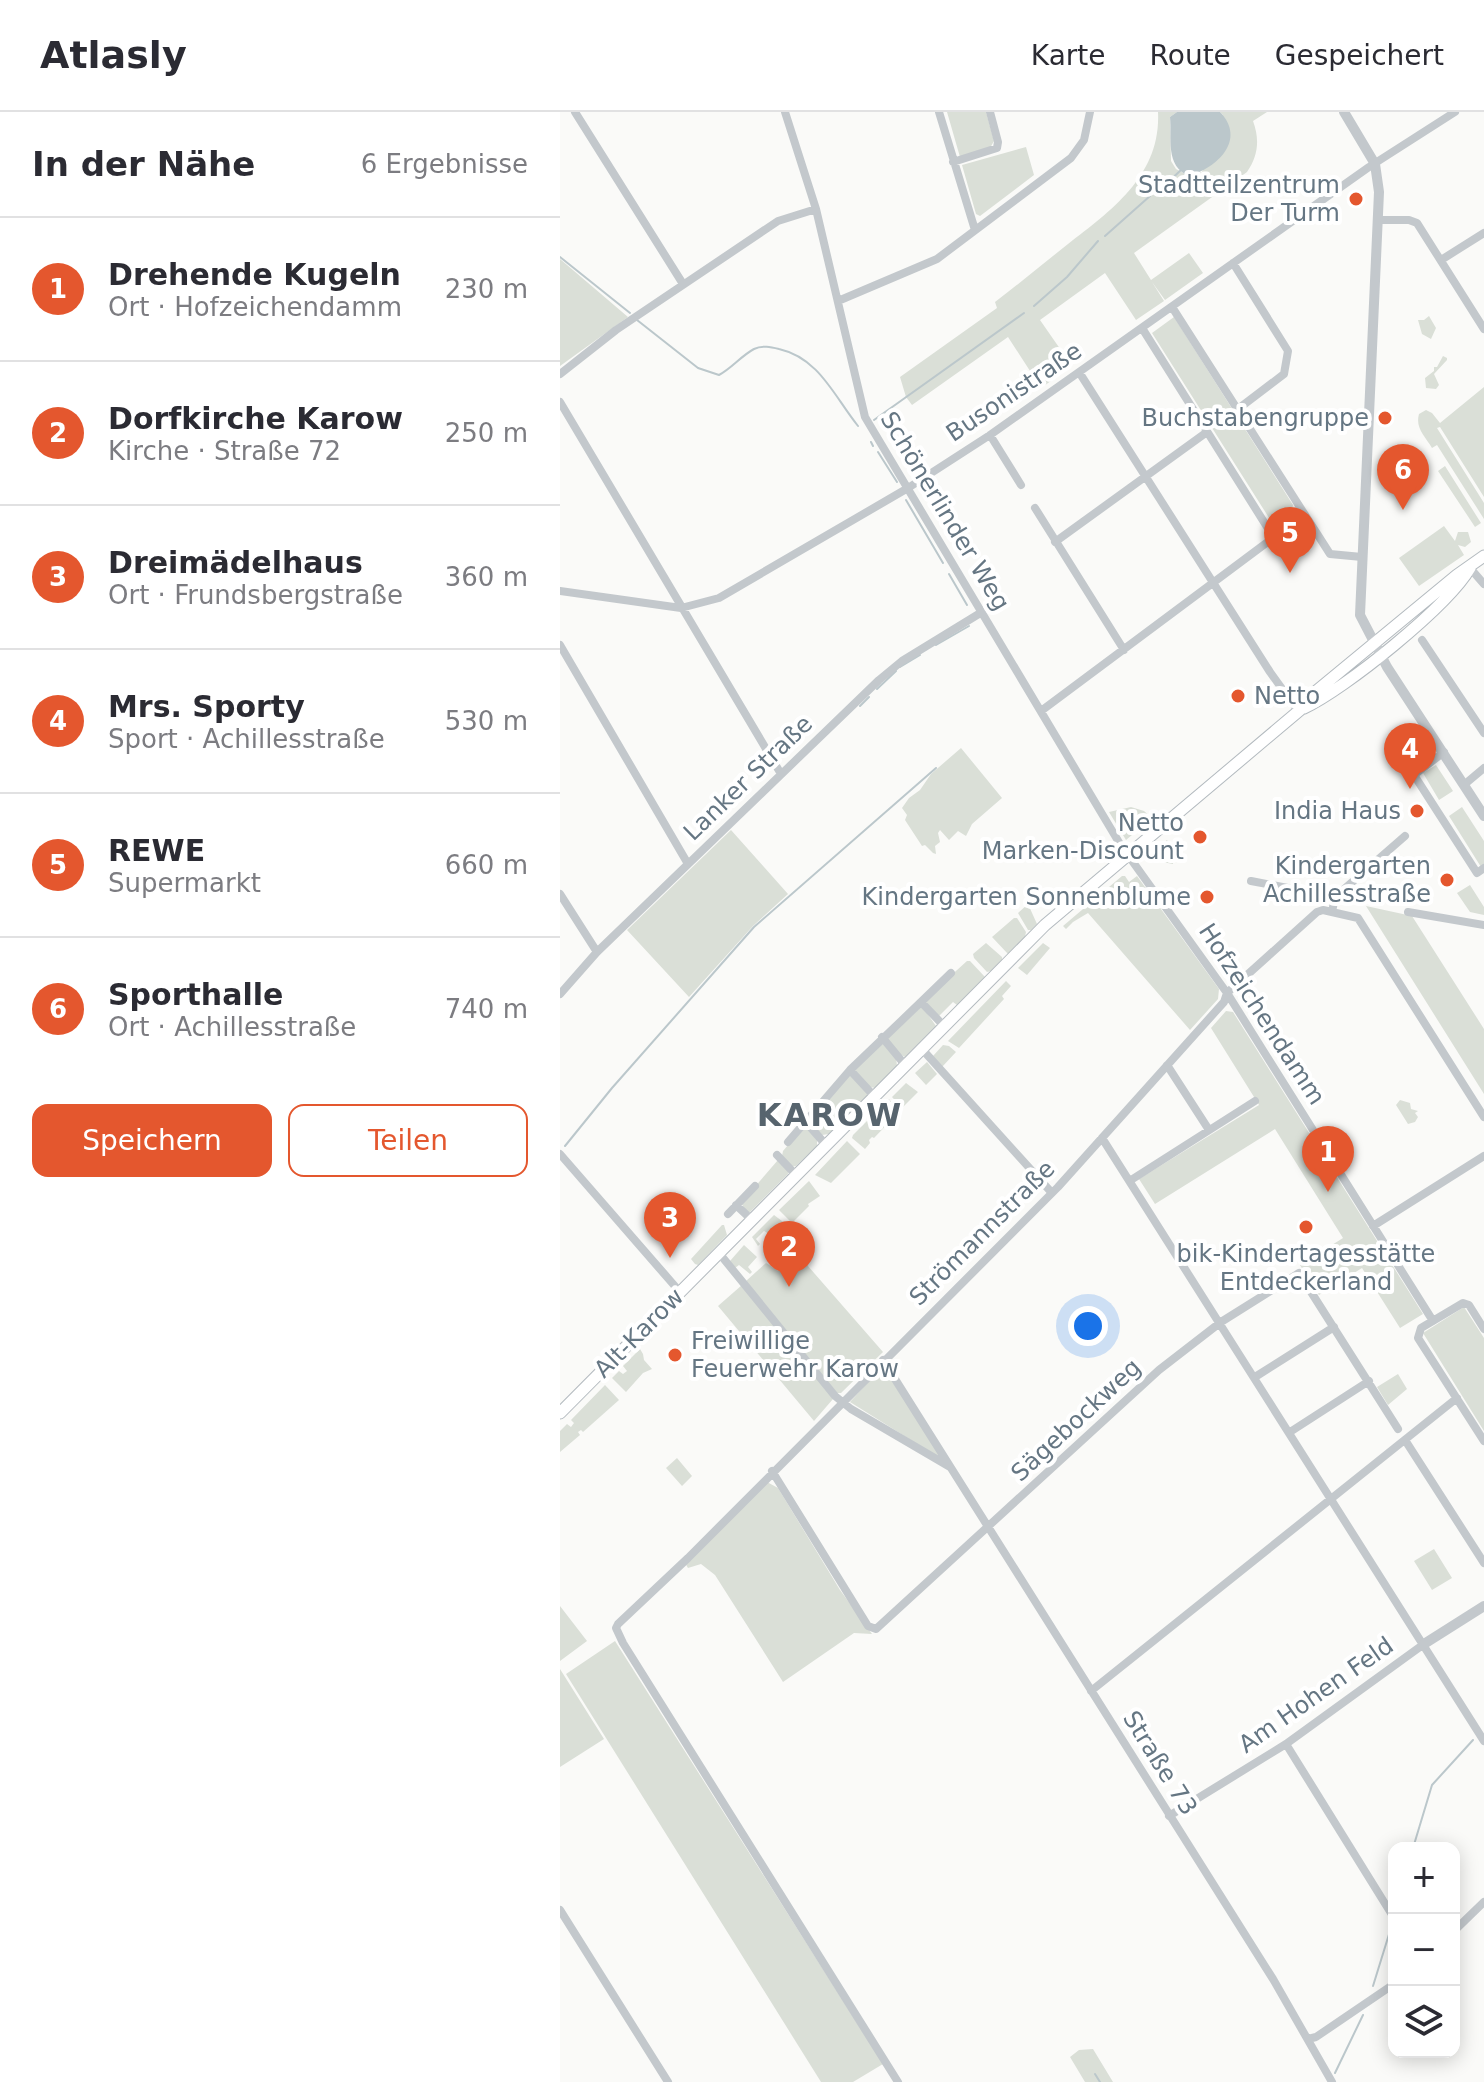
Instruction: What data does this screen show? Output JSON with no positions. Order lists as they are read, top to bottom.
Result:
{
  "streets": {
    "main road": ["Alt-Karow"],
    "street": [
      "Busonistraße",
      "Schönerlinder Weg",
      "Lanker Straße",
      "Hofzeichendamm",
      "Strömannstraße",
      "Sägebockweg",
      "Am Hohen Feld",
      "Straße 73"
    ]
  },
  "crossings": [
    ["Busonistraße", "Schönerlinder Weg"],
    ["Schönerlinder Weg", "Lanker Straße"],
    ["Schönerlinder Weg", "Hofzeichendamm"],
    ["Schönerlinder Weg", "Alt-Karow"],
    ["Hofzeichendamm", "Strömannstraße"],
    ["Hofzeichendamm", "Alt-Karow"],
    ["Strömannstraße", "Sägebockweg"],
    ["Strömannstraße", "Straße 73"],
    ["Alt-Karow", "Straße 73"],
    ["Sägebockweg", "Straße 73"],
    ["Am Hohen Feld", "Straße 73"]
  ],
  "districts": ["KAROW"],
  "places": [
    "Stadtteilzentrum Der Turm",
    "Buchstabengruppe",
    "Netto",
    "India Haus",
    "Netto Marken-Discount",
    "Kindergarten Achillesstraße",
    "Kindergarten Sonnenblume",
    "bik-Kindertagesstätte Entdeckerland",
    "Freiwillige Feuerwehr Karow"
  ],
  "page": {
    "header": "Atlasly",
    "nav": ["Karte", "Route", "Gespeichert"],
    "heading": ["In der Nähe", "6 Ergebnisse"],
    "list": [
      {
        "mark": "1",
        "name": "Drehende Kugeln",
        "note": "Ort · Hofzeichendamm",
        "value": "230 m"
      },
      {
        "mark": "2",
        "name": "Dorfkirche Karow",
        "note": "Kirche · Straße 72",
        "value": "250 m"
      },
      {
        "mark": "3",
        "name": "Dreimädelhaus",
        "note": "Ort · Frundsbergstraße",
        "value": "360 m"
      },
      {
        "mark": "4",
        "name": "Mrs. Sporty",
        "note": "Sport · Achillesstraße",
        "value": "530 m"
      },
      {
        "mark": "5",
        "name": "REWE",
        "note": "Supermarkt",
        "value": "660 m"
      },
      {
        "mark": "6",
        "name": "Sporthalle",
        "note": "Ort · Achillesstraße",
        "value": "740 m"
      }
    ],
    "pins": [
      "6",
      "5",
      "4",
      "1",
      "3",
      "2"
    ],
    "buttons": ["Speichern", "Teilen"],
    "map_buttons": ["+", "−"]
  }
}
